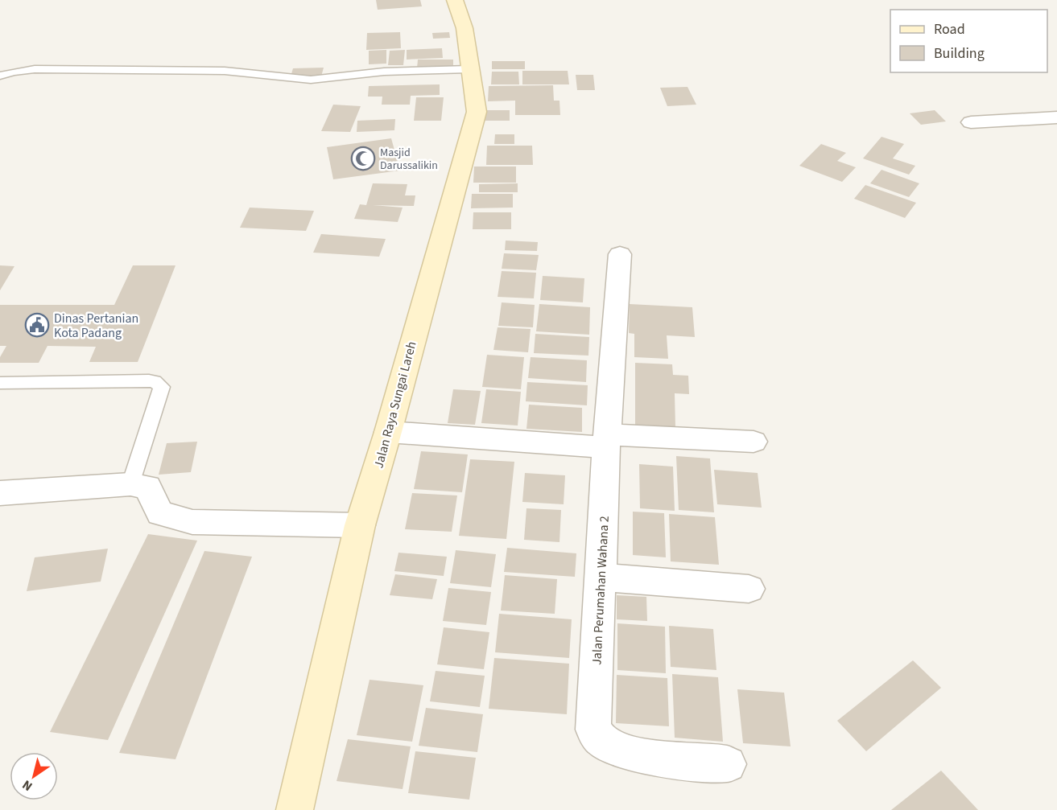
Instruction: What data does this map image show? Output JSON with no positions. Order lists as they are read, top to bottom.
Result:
{
  "streets": {
    "street": ["Jalan Raya Sungai Lareh", "Jalan Perumahan Wahana 2"]
  },
  "places": {
    "mosque": ["Masjid Darussalikin"],
    "public building": ["Dinas Pertanian Kota Padang"]
  },
  "legend": ["Road", "Building"],
  "north": "bottom left"
}
